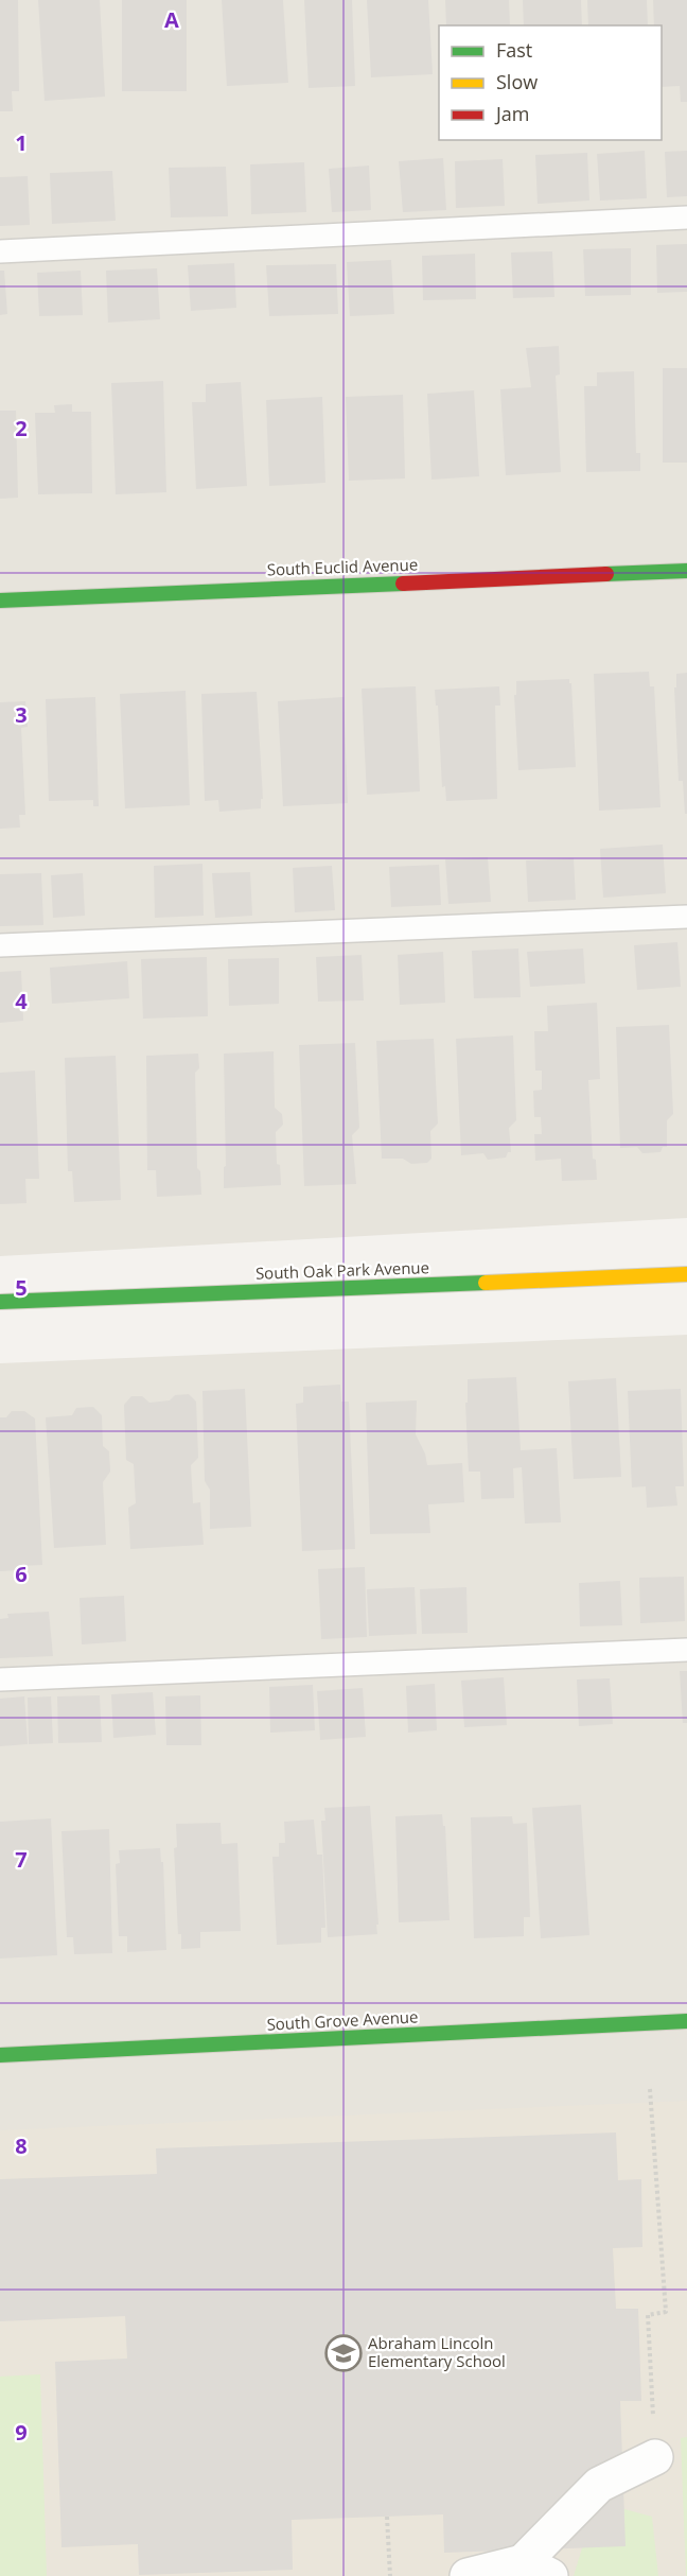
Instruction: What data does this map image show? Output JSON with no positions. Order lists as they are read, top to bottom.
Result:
{
  "streets": {
    "street": ["South Euclid Avenue", "South Oak Park Avenue", "South Grove Avenue"]
  },
  "places": {
    "school or university": ["Abraham Lincoln Elementary School"]
  },
  "legend": ["Fast", "Slow", "Jam"],
  "grid": {
    "columns": ["A"],
    "rows": [
      "1",
      "2",
      "3",
      "4",
      "5",
      "6",
      "7",
      "8",
      "9"
    ]
  }
}
